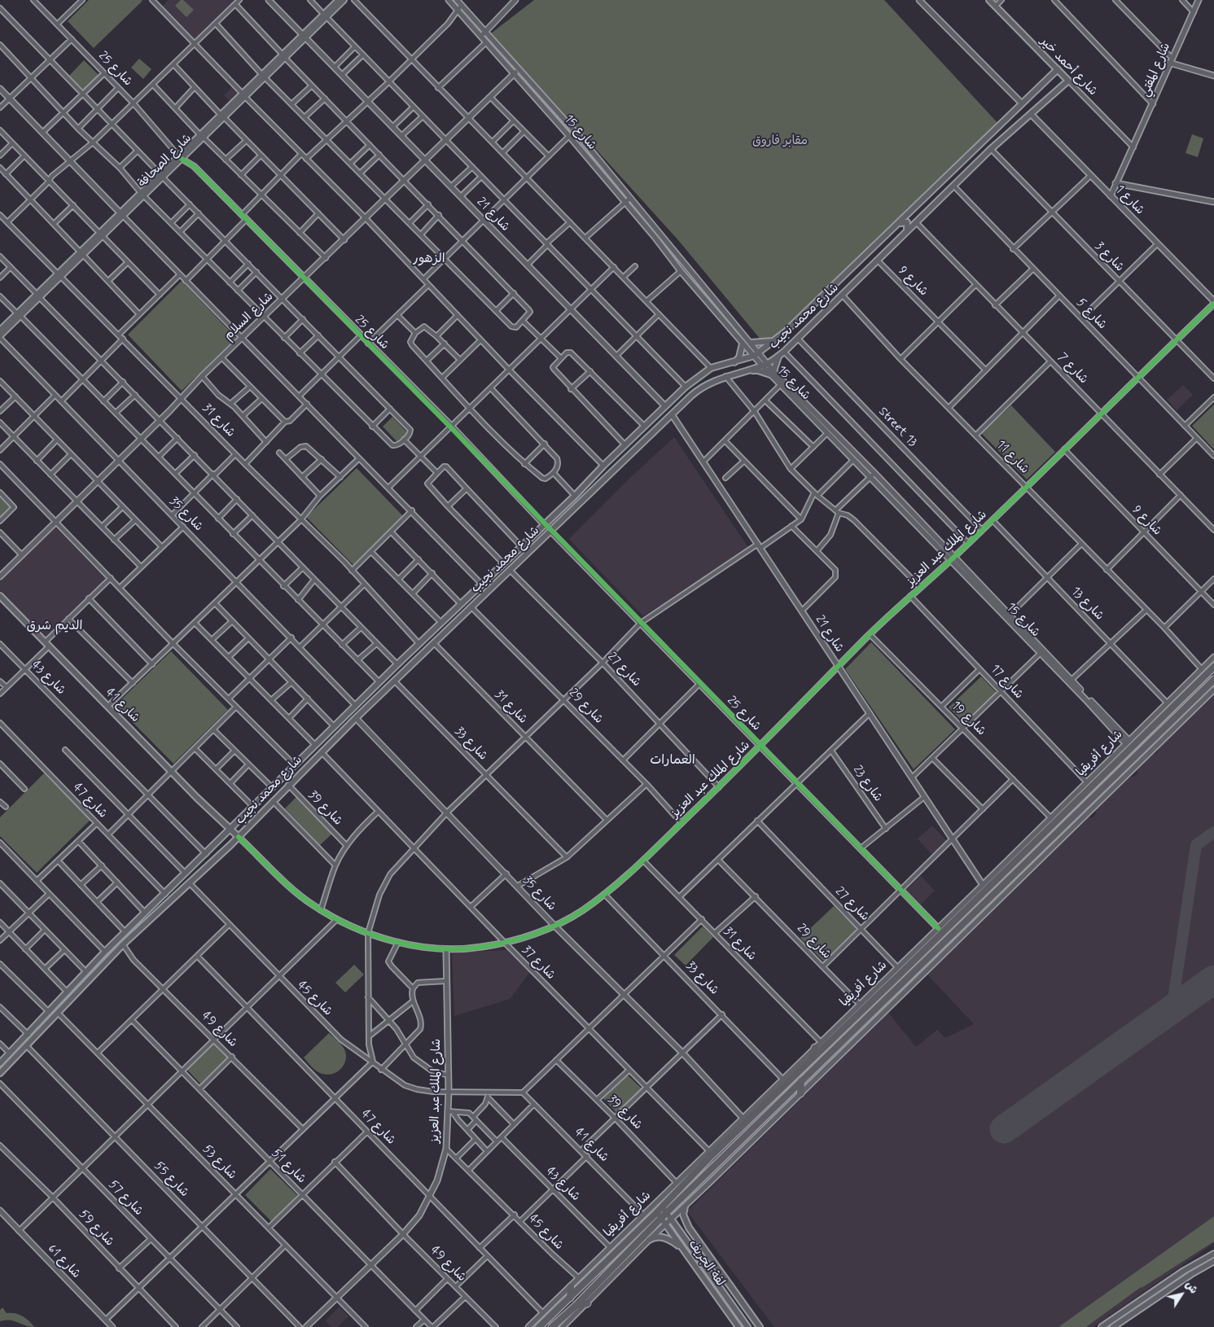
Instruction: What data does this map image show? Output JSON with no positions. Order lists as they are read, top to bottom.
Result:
{
  "streets": {
    "highway": ["شارع أفريقيا"],
    "main road": [
      "شارع أحمد خير",
      "شارع الصحافة",
      "شارع محمد نجيب",
      "شارع 41",
      "لفة الجريف"
    ],
    "street": [
      "شارع 25",
      "شارع المفتي",
      "شارع 15",
      "شارع 1",
      "شارع 21",
      "شارع 3",
      "شارع 9",
      "شارع 5",
      "شارع السلام",
      "شارع 7",
      "شارع 31",
      "Street 13",
      "شارع 11",
      "شارع 35",
      "شارع الملك عبد العزيز",
      "شارع 13",
      "شارع 27",
      "شارع 43",
      "شارع 17",
      "شارع 29",
      "شارع 19",
      "شارع 33",
      "شارع 23",
      "شارع 47",
      "شارع 39",
      "شارع 37",
      "شارع 45",
      "شارع 49",
      "شارع 53",
      "شارع 51",
      "شارع 55",
      "شارع 57",
      "شارع 59",
      "شارع 61"
    ]
  },
  "crossings": [
    ["شارع أحمد خير", "شارع المفتي"],
    ["شارع أحمد خير", "شارع محمد نجيب"],
    ["شارع 25", "شارع الصحافة"],
    ["شارع 25", "شارع السلام"],
    ["شارع 25", "شارع محمد نجيب"],
    ["شارع 25", "شارع الملك عبد العزيز"],
    ["شارع 25", "شارع أفريقيا"],
    ["شارع المفتي", "شارع 1"],
    ["شارع 15", "شارع السلام"],
    ["شارع 15", "شارع محمد نجيب"],
    ["شارع 15", "شارع الملك عبد العزيز"],
    ["شارع 15", "شارع أفريقيا"],
    ["شارع الصحافة", "شارع 21"],
    ["شارع الصحافة", "شارع 31"],
    ["شارع الصحافة", "شارع 35"],
    ["شارع 1", "شارع محمد نجيب"],
    ["شارع 1", "شارع الملك عبد العزيز"],
    ["شارع 21", "شارع السلام"],
    ["شارع 21", "شارع محمد نجيب"],
    ["شارع 21", "شارع الملك عبد العزيز"],
    ["شارع 21", "شارع أفريقيا"],
    ["شارع 3", "شارع محمد نجيب"],
    ["شارع 3", "شارع الملك عبد العزيز"],
    ["شارع 9", "شارع محمد نجيب"],
    ["شارع 9", "شارع الملك عبد العزيز"],
    ["شارع 5", "شارع محمد نجيب"],
    ["شارع 5", "شارع الملك عبد العزيز"],
    ["شارع السلام", "شارع 31"],
    ["شارع السلام", "شارع 35"],
    ["شارع محمد نجيب", "شارع 7"],
    ["شارع محمد نجيب", "شارع 31"],
    ["شارع محمد نجيب", "Street 13"],
    ["شارع محمد نجيب", "شارع 11"],
    ["شارع محمد نجيب", "شارع 35"],
    ["شارع محمد نجيب", "شارع الملك عبد العزيز"],
    ["شارع محمد نجيب", "شارع 27"],
    ["شارع محمد نجيب", "شارع 43"],
    ["شارع محمد نجيب", "شارع 41"],
    ["شارع محمد نجيب", "شارع 29"],
    ["شارع محمد نجيب", "شارع 33"],
    ["شارع محمد نجيب", "شارع 47"],
    ["شارع محمد نجيب", "شارع 39"],
    ["شارع محمد نجيب", "شارع 37"],
    ["شارع محمد نجيب", "شارع 45"],
    ["شارع محمد نجيب", "شارع 49"],
    ["شارع محمد نجيب", "شارع 53"],
    ["شارع محمد نجيب", "شارع 55"],
    ["شارع 7", "شارع الملك عبد العزيز"],
    ["شارع 31", "شارع الملك عبد العزيز"],
    ["شارع 31", "شارع أفريقيا"],
    ["Street 13", "شارع الملك عبد العزيز"],
    ["شارع 11", "شارع الملك عبد العزيز"],
    ["شارع 11", "شارع أفريقيا"],
    ["شارع 35", "شارع الملك عبد العزيز"],
    ["شارع 35", "شارع أفريقيا"],
    ["شارع الملك عبد العزيز", "شارع 13"],
    ["شارع الملك عبد العزيز", "شارع 27"],
    ["شارع الملك عبد العزيز", "شارع 17"],
    ["شارع الملك عبد العزيز", "شارع 41"],
    ["شارع الملك عبد العزيز", "شارع 29"],
    ["شارع الملك عبد العزيز", "شارع 19"],
    ["شارع الملك عبد العزيز", "شارع 33"],
    ["شارع الملك عبد العزيز", "شارع 47"],
    ["شارع الملك عبد العزيز", "شارع 37"],
    ["شارع الملك عبد العزيز", "شارع 45"],
    ["شارع الملك عبد العزيز", "شارع 49"],
    ["شارع الملك عبد العزيز", "شارع 53"],
    ["شارع الملك عبد العزيز", "شارع 51"],
    ["شارع 13", "شارع أفريقيا"],
    ["شارع 27", "شارع أفريقيا"],
    ["شارع 43", "شارع أفريقيا"],
    ["شارع 17", "شارع أفريقيا"],
    ["شارع 41", "شارع أفريقيا"],
    ["شارع 41", "شارع 45"],
    ["شارع 29", "شارع أفريقيا"],
    ["شارع 19", "شارع أفريقيا"],
    ["شارع 33", "شارع أفريقيا"],
    ["شارع أفريقيا", "شارع 47"],
    ["شارع أفريقيا", "شارع 39"],
    ["شارع أفريقيا", "شارع 37"],
    ["شارع أفريقيا", "شارع 45"],
    ["شارع أفريقيا", "لفة الجريف"]
  ],
  "districts": ["الزهور", "الديم شرق", "العمارات"],
  "parks": ["مقابر فاروق"],
  "north": "top right"
}
